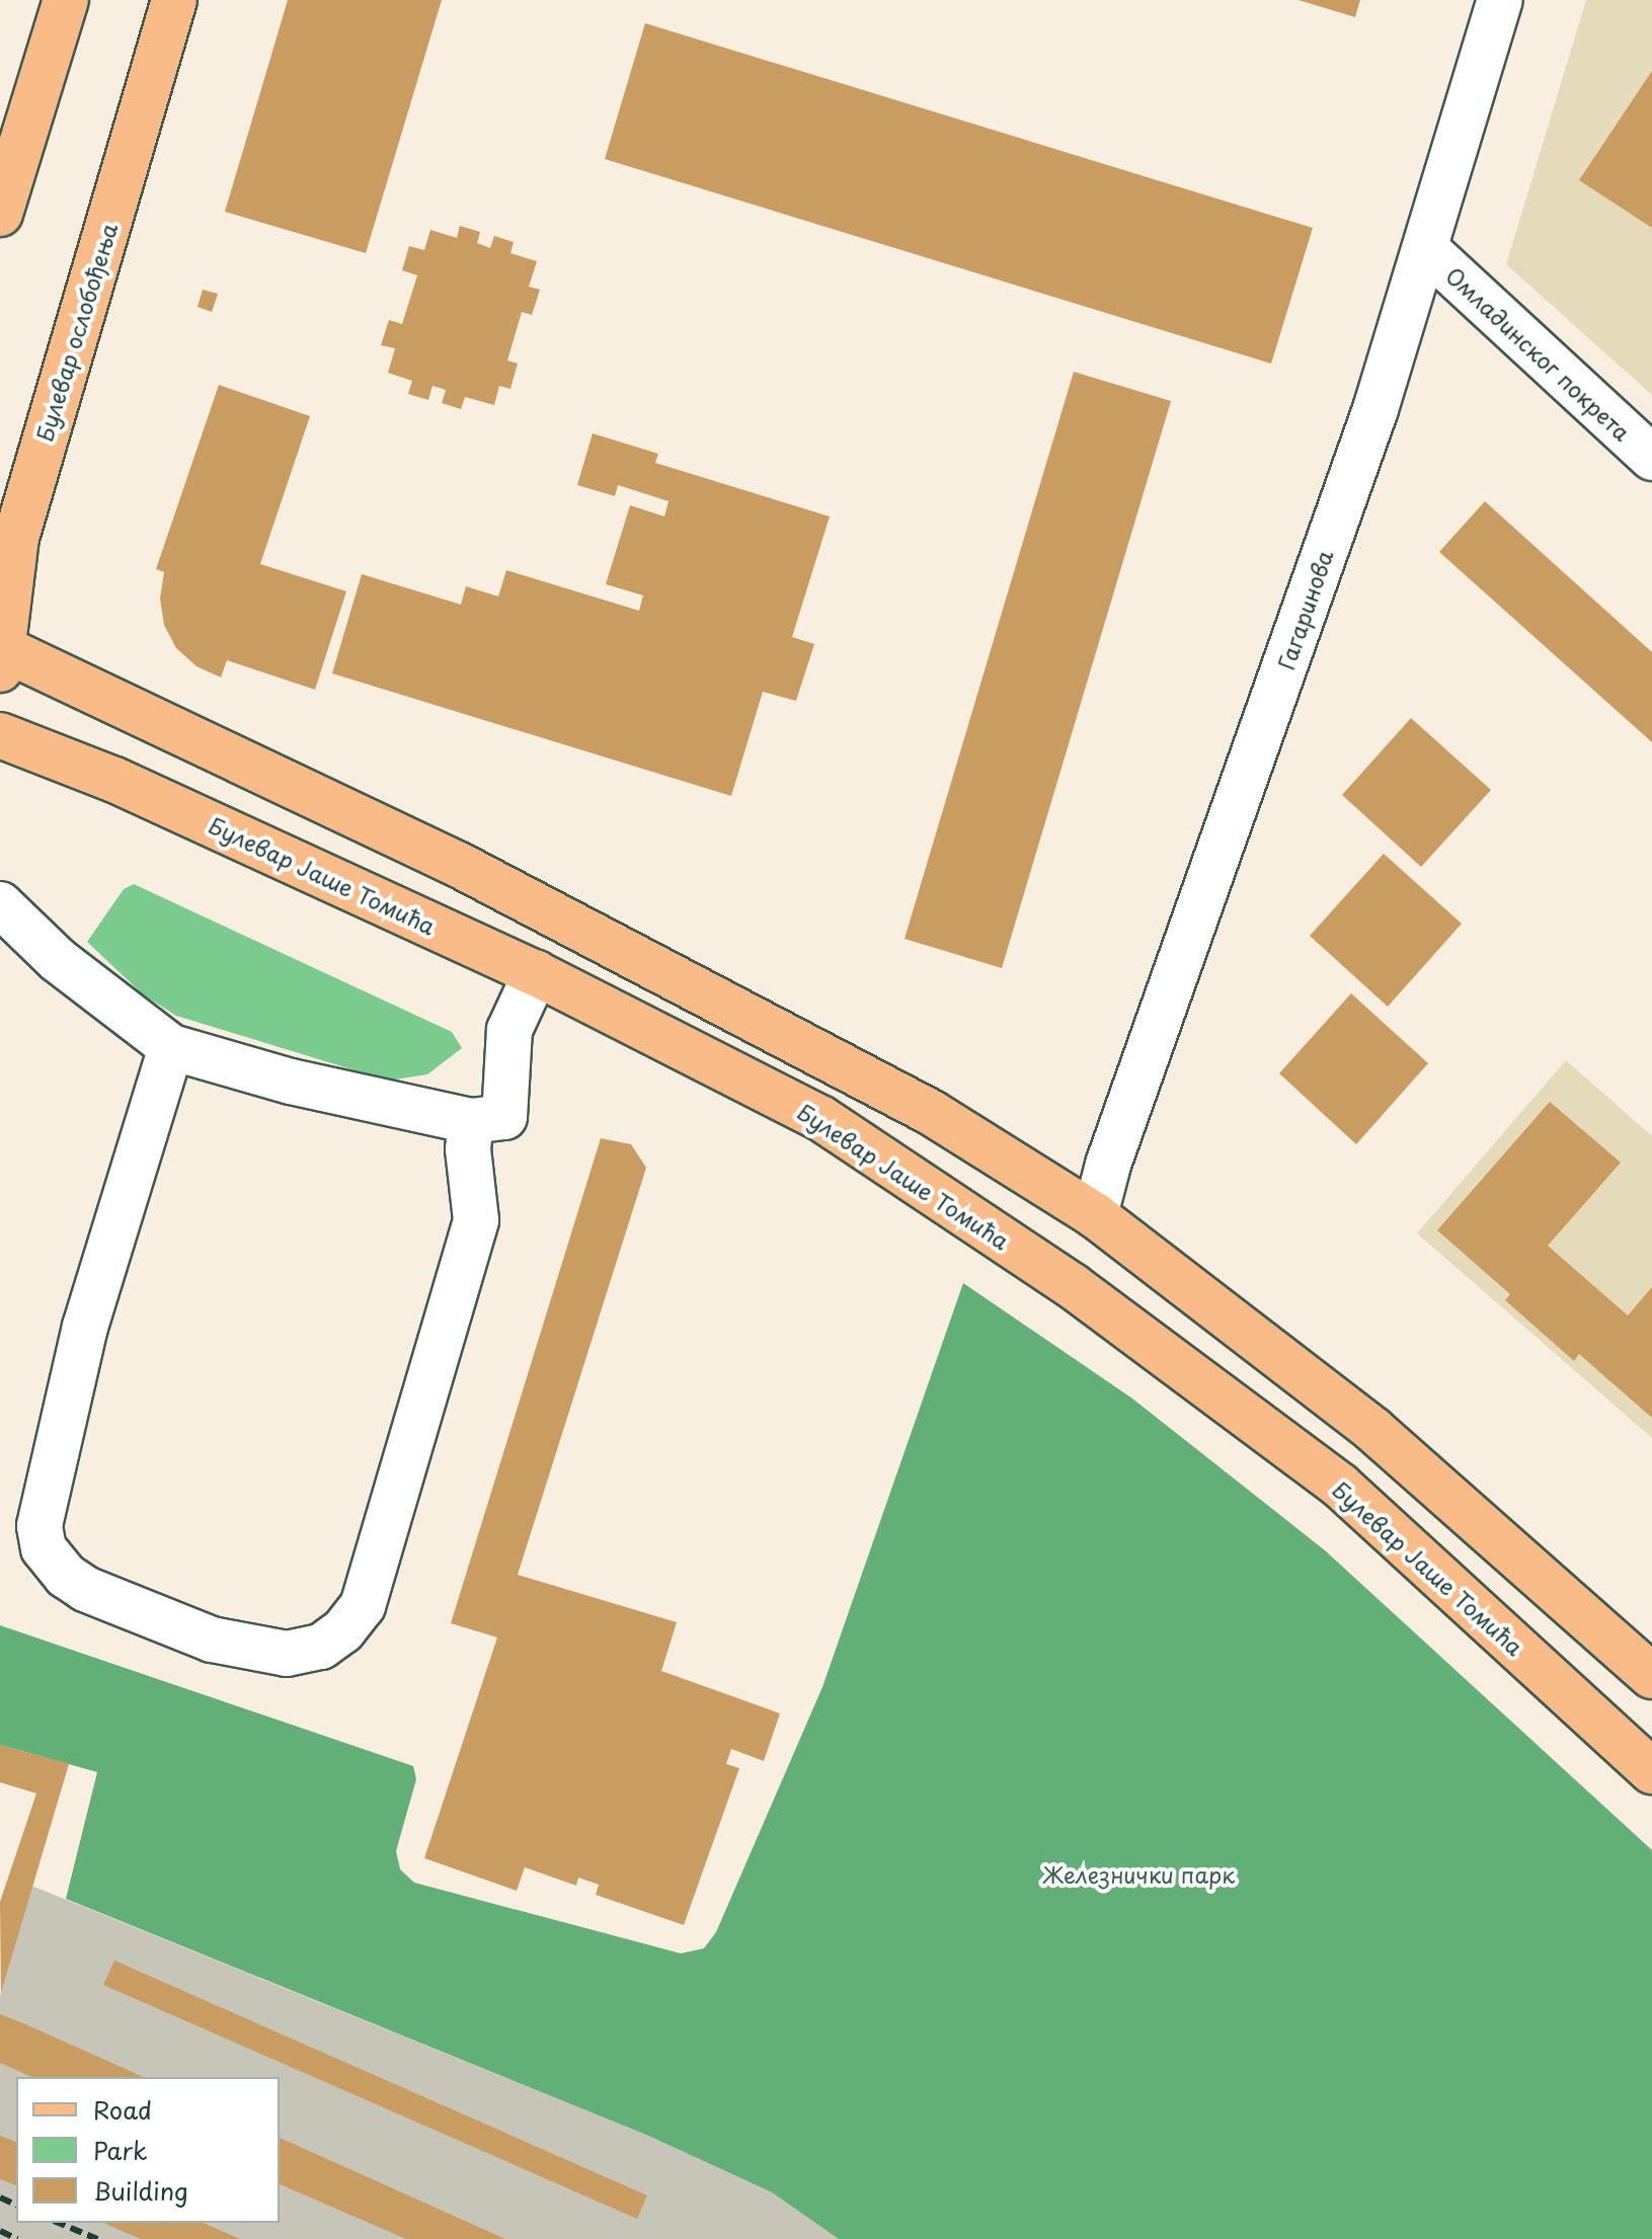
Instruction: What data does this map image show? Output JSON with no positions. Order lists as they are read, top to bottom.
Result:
{
  "streets": {
    "main road": ["Булевар ослобођења", "Булевар Јаше Томића"],
    "street": ["Омладинског покрета", "Гагаринова"]
  },
  "crossings": [
    ["Омладинског покрета", "Гагаринова"]
  ],
  "parks": ["Железнички парк"],
  "legend": ["Road", "Park", "Building"]
}
